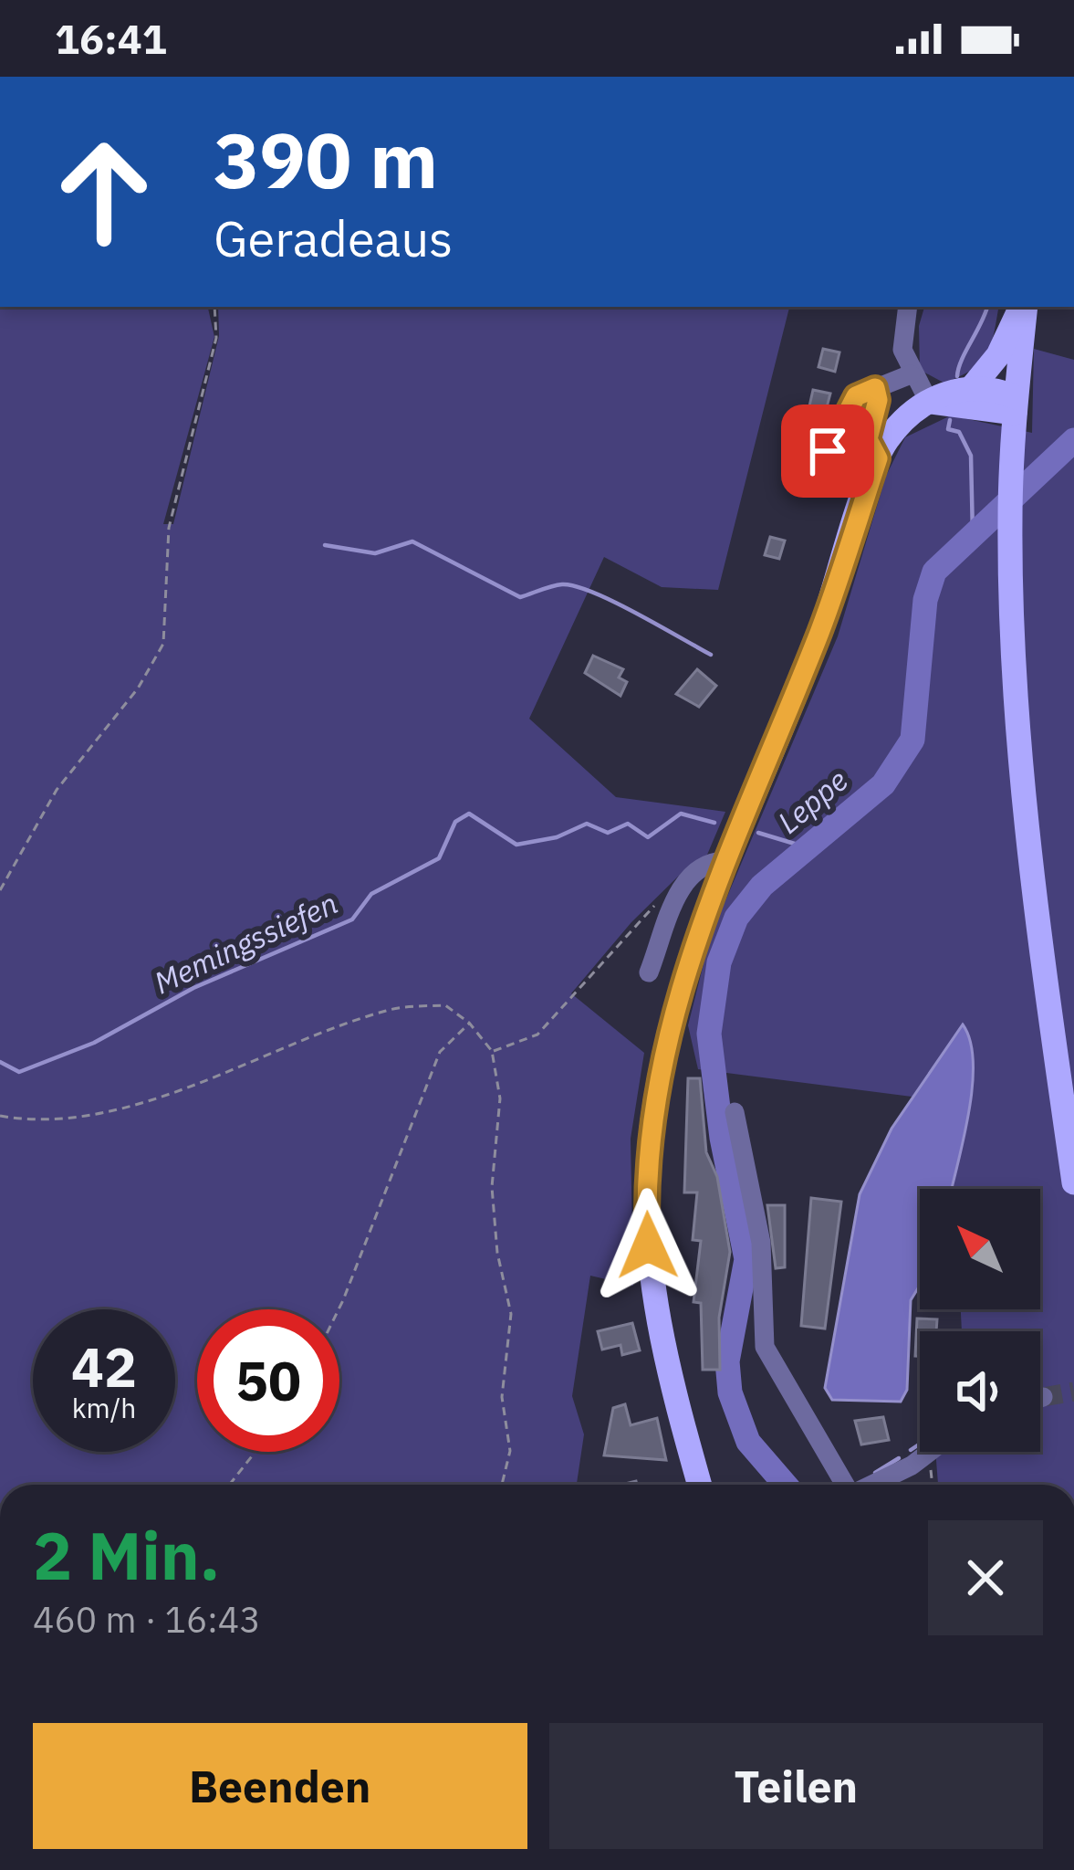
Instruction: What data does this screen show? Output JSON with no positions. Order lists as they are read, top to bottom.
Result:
{
  "water": ["Leppe", "Memingssiefen"],
  "north": "top left",
  "page": {
    "status": "16:41",
    "turn": ["390 m", "Geradeaus"],
    "speed": "42 km/h",
    "limit": "50",
    "heading": ["2 Min.", "460 m · 16:43"],
    "buttons": ["Beenden", "Teilen"]
  }
}
